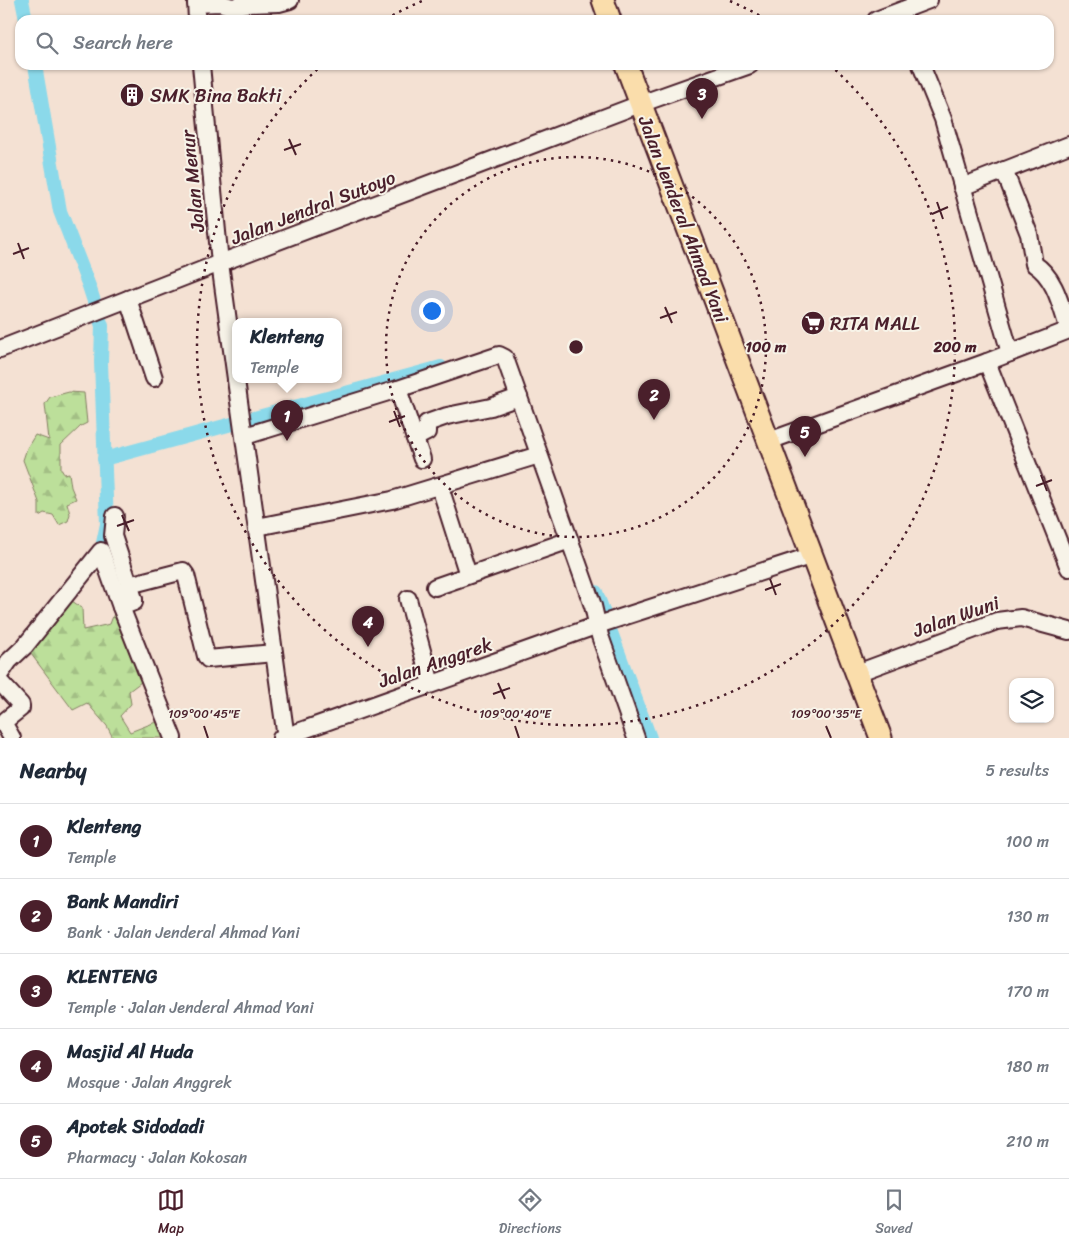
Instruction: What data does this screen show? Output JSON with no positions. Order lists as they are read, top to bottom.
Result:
{
  "streets": {
    "main road": ["Jalan Jenderal Ahmad Yani"],
    "street": [
      "Jalan Menur",
      "Jalan Jendral Sutoyo",
      "Jalan Wuni",
      "Jalan Anggrek"
    ]
  },
  "crossings": [
    ["Jalan Menur", "Jalan Jendral Sutoyo"],
    ["Jalan Menur", "Jalan Anggrek"],
    ["Jalan Jendral Sutoyo", "Jalan Jenderal Ahmad Yani"],
    ["Jalan Jenderal Ahmad Yani", "Jalan Wuni"],
    ["Jalan Jenderal Ahmad Yani", "Jalan Anggrek"]
  ],
  "places": {
    "building": ["SMK Bina Bakti"],
    "supermarket": ["RITA MALL"]
  },
  "page": {
    "search": "Search here",
    "pins": [
      "3",
      "2",
      "1",
      "5",
      "4"
    ],
    "popup": ["Klenteng", "Temple"],
    "heading": ["Nearby", "5 results"],
    "list": [
      {
        "mark": "1",
        "name": "Klenteng",
        "note": "Temple",
        "value": "100 m"
      },
      {
        "mark": "2",
        "name": "Bank Mandiri",
        "note": "Bank · Jalan Jenderal Ahmad Yani",
        "value": "130 m"
      },
      {
        "mark": "3",
        "name": "KLENTENG",
        "note": "Temple · Jalan Jenderal Ahmad Yani",
        "value": "170 m"
      },
      {
        "mark": "4",
        "name": "Masjid Al Huda",
        "note": "Mosque · Jalan Anggrek",
        "value": "180 m"
      },
      {
        "mark": "5",
        "name": "Apotek Sidodadi",
        "note": "Pharmacy · Jalan Kokosan",
        "value": "210 m"
      }
    ],
    "nav": ["Map", "Directions", "Saved"]
  },
  "coordinates": ["109°00'45\"E", "109°00'40\"E", "109°00'35\"E"],
  "rings": ["100 m", "200 m"]
}
